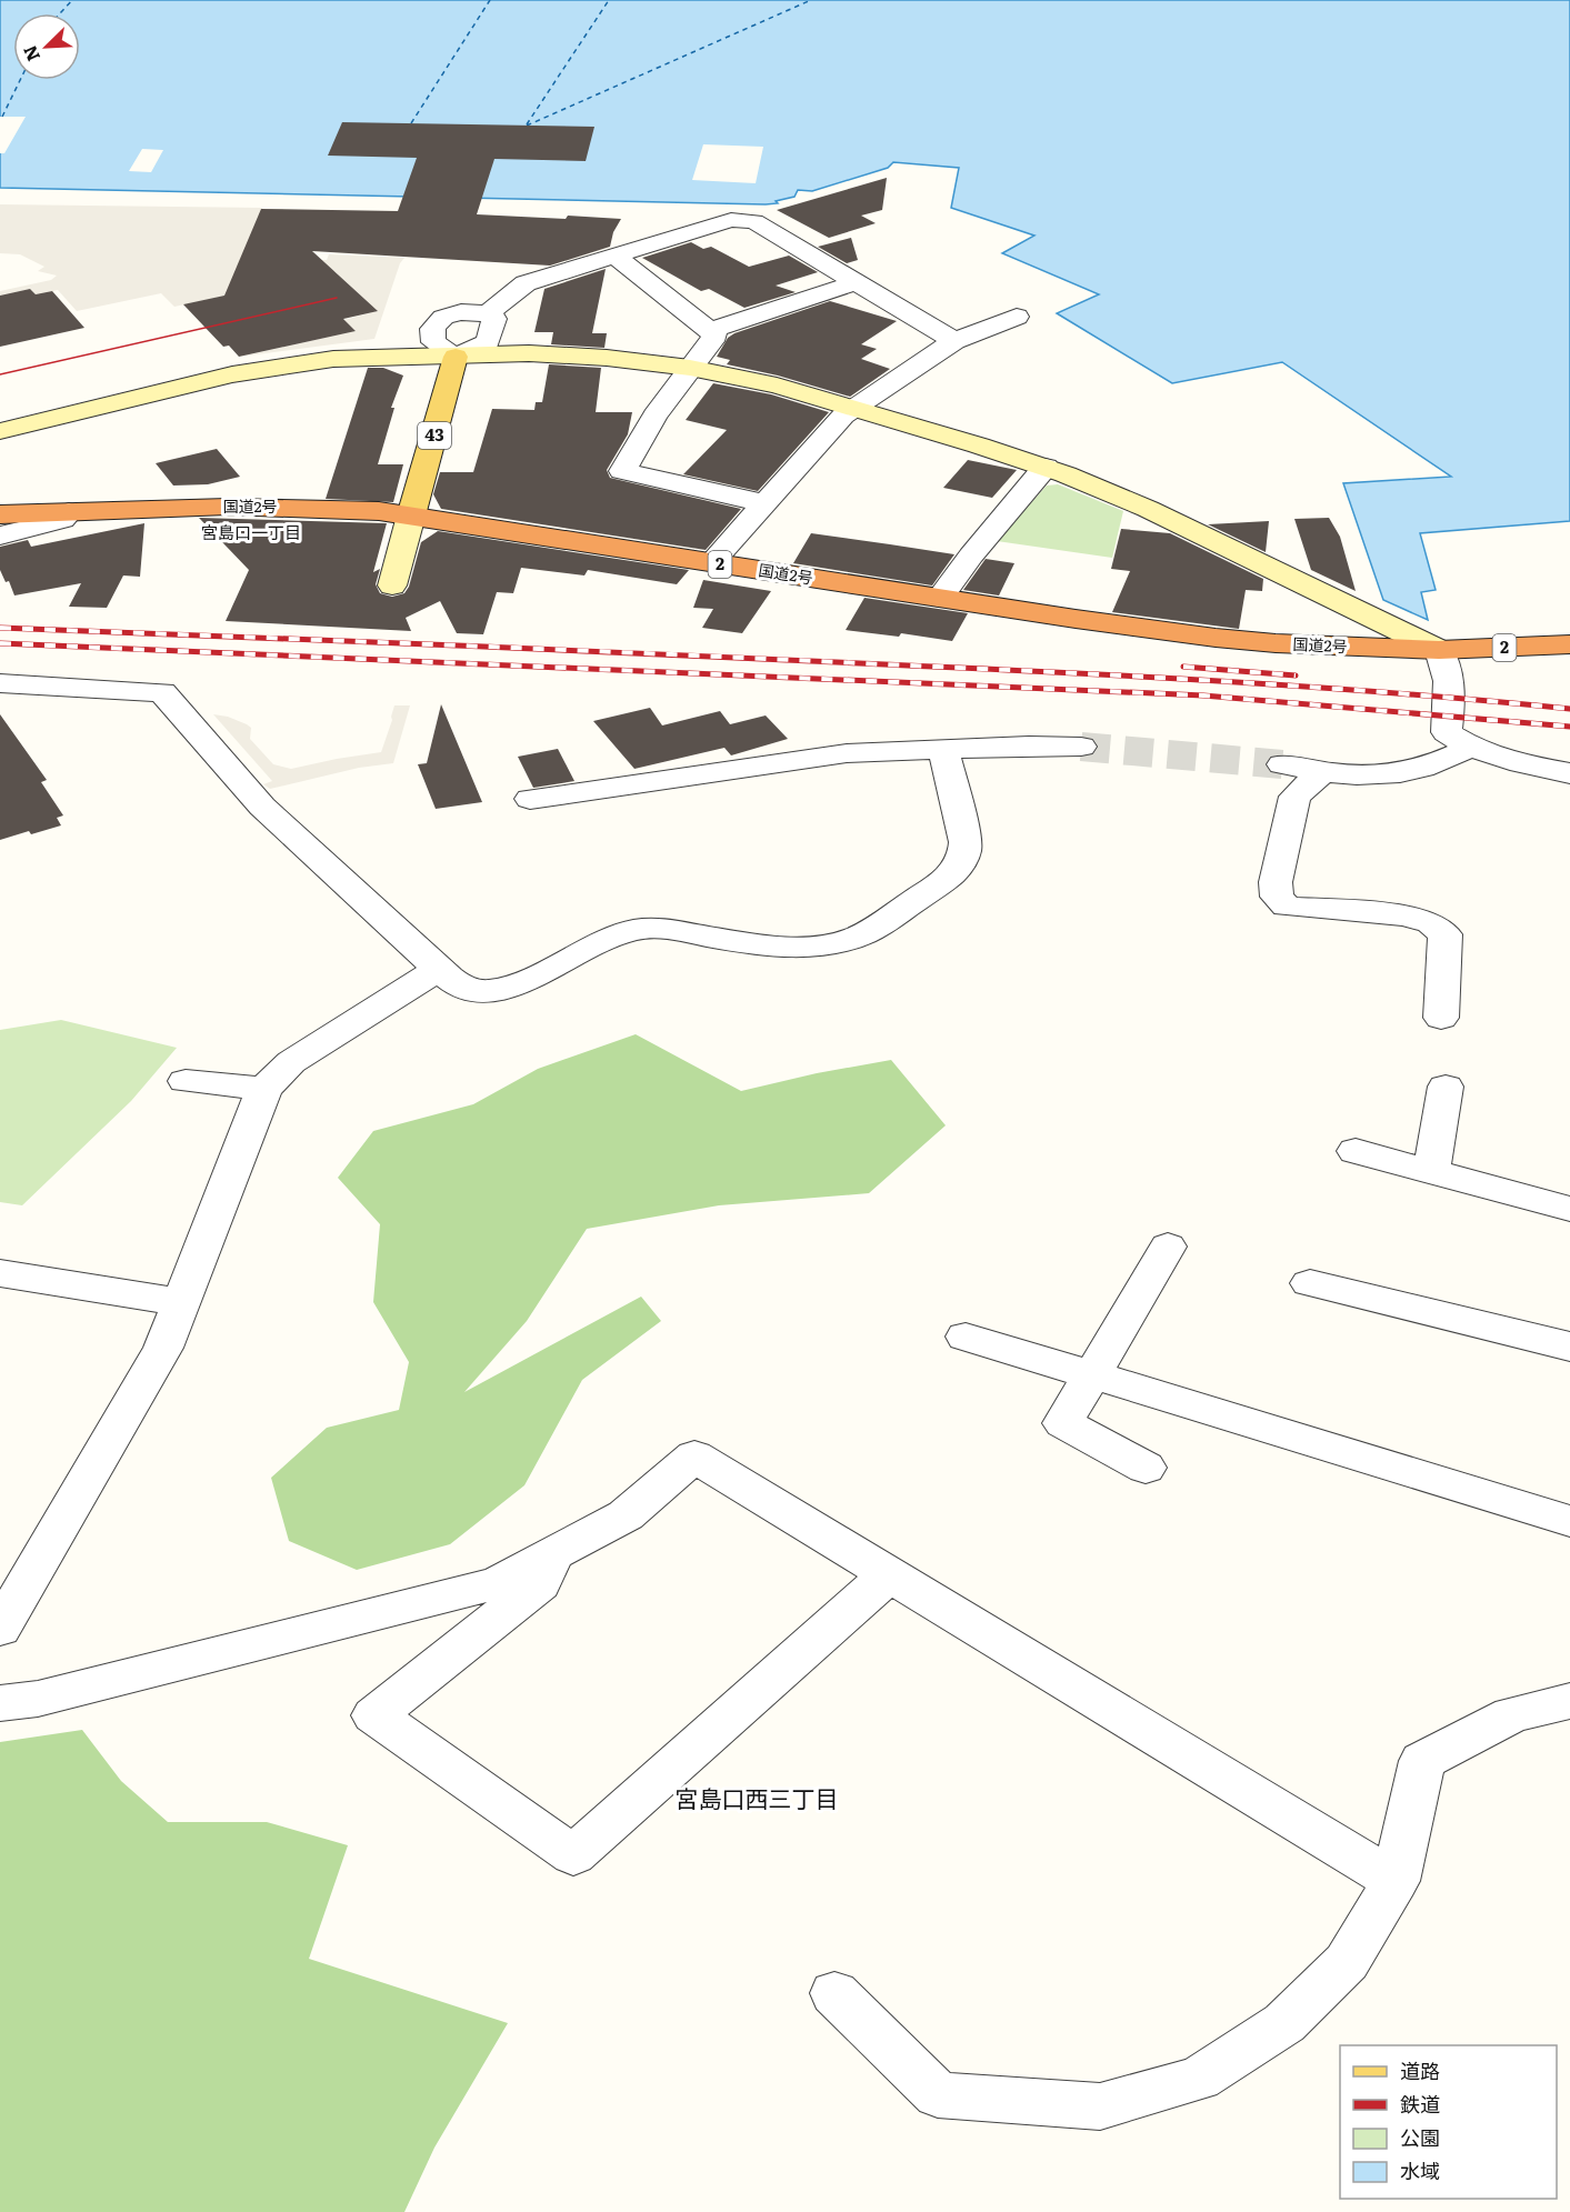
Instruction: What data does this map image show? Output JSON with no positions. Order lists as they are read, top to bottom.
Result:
{
  "streets": {
    "highway": ["国道2号", "2"],
    "main road": ["43"]
  },
  "crossings": [
    ["43", "国道2号"]
  ],
  "districts": ["宮島口一丁目", "宮島口西三丁目"],
  "legend": [
    "道路",
    "鉄道",
    "公園",
    "水域"
  ],
  "north": "bottom left"
}
